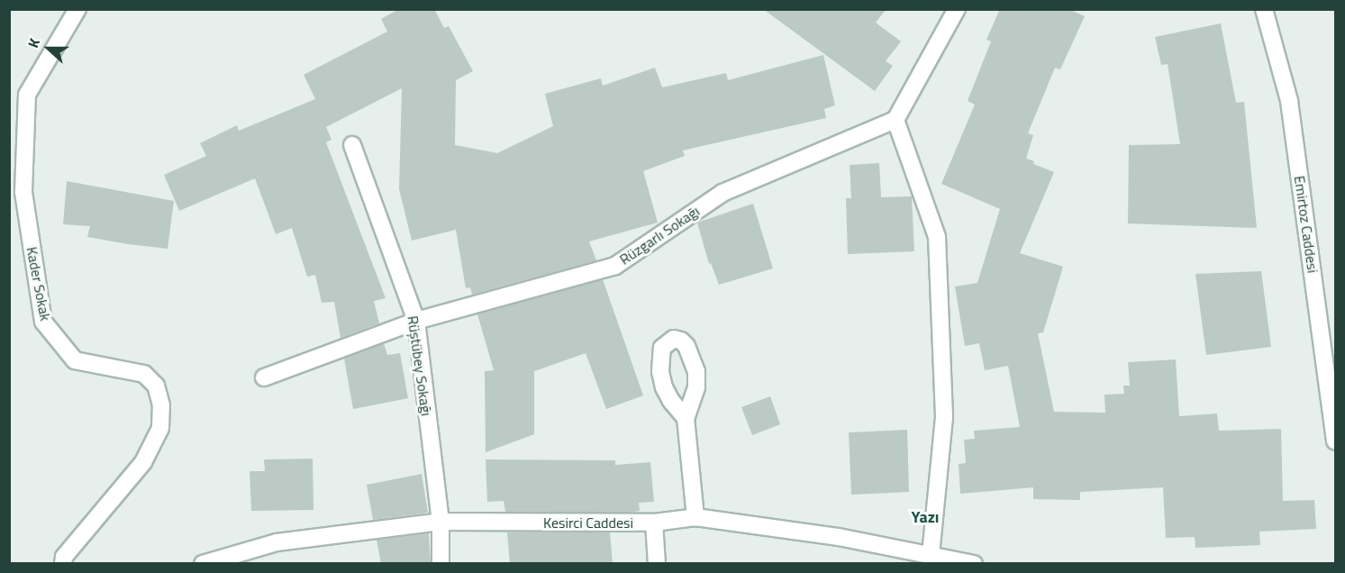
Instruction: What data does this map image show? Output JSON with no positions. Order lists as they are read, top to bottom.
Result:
{
  "streets": {
    "street": [
      "Emirtoz Caddesi",
      "Rüzgarlı Sokağı",
      "Kader Sokak",
      "Rüştübey Sokağı",
      "Kesirci Caddesi"
    ]
  },
  "crossings": [
    ["Rüzgarlı Sokağı", "Rüştübey Sokağı"],
    ["Rüştübey Sokağı", "Kesirci Caddesi"]
  ],
  "districts": ["Yazı"],
  "north": "left"
}
